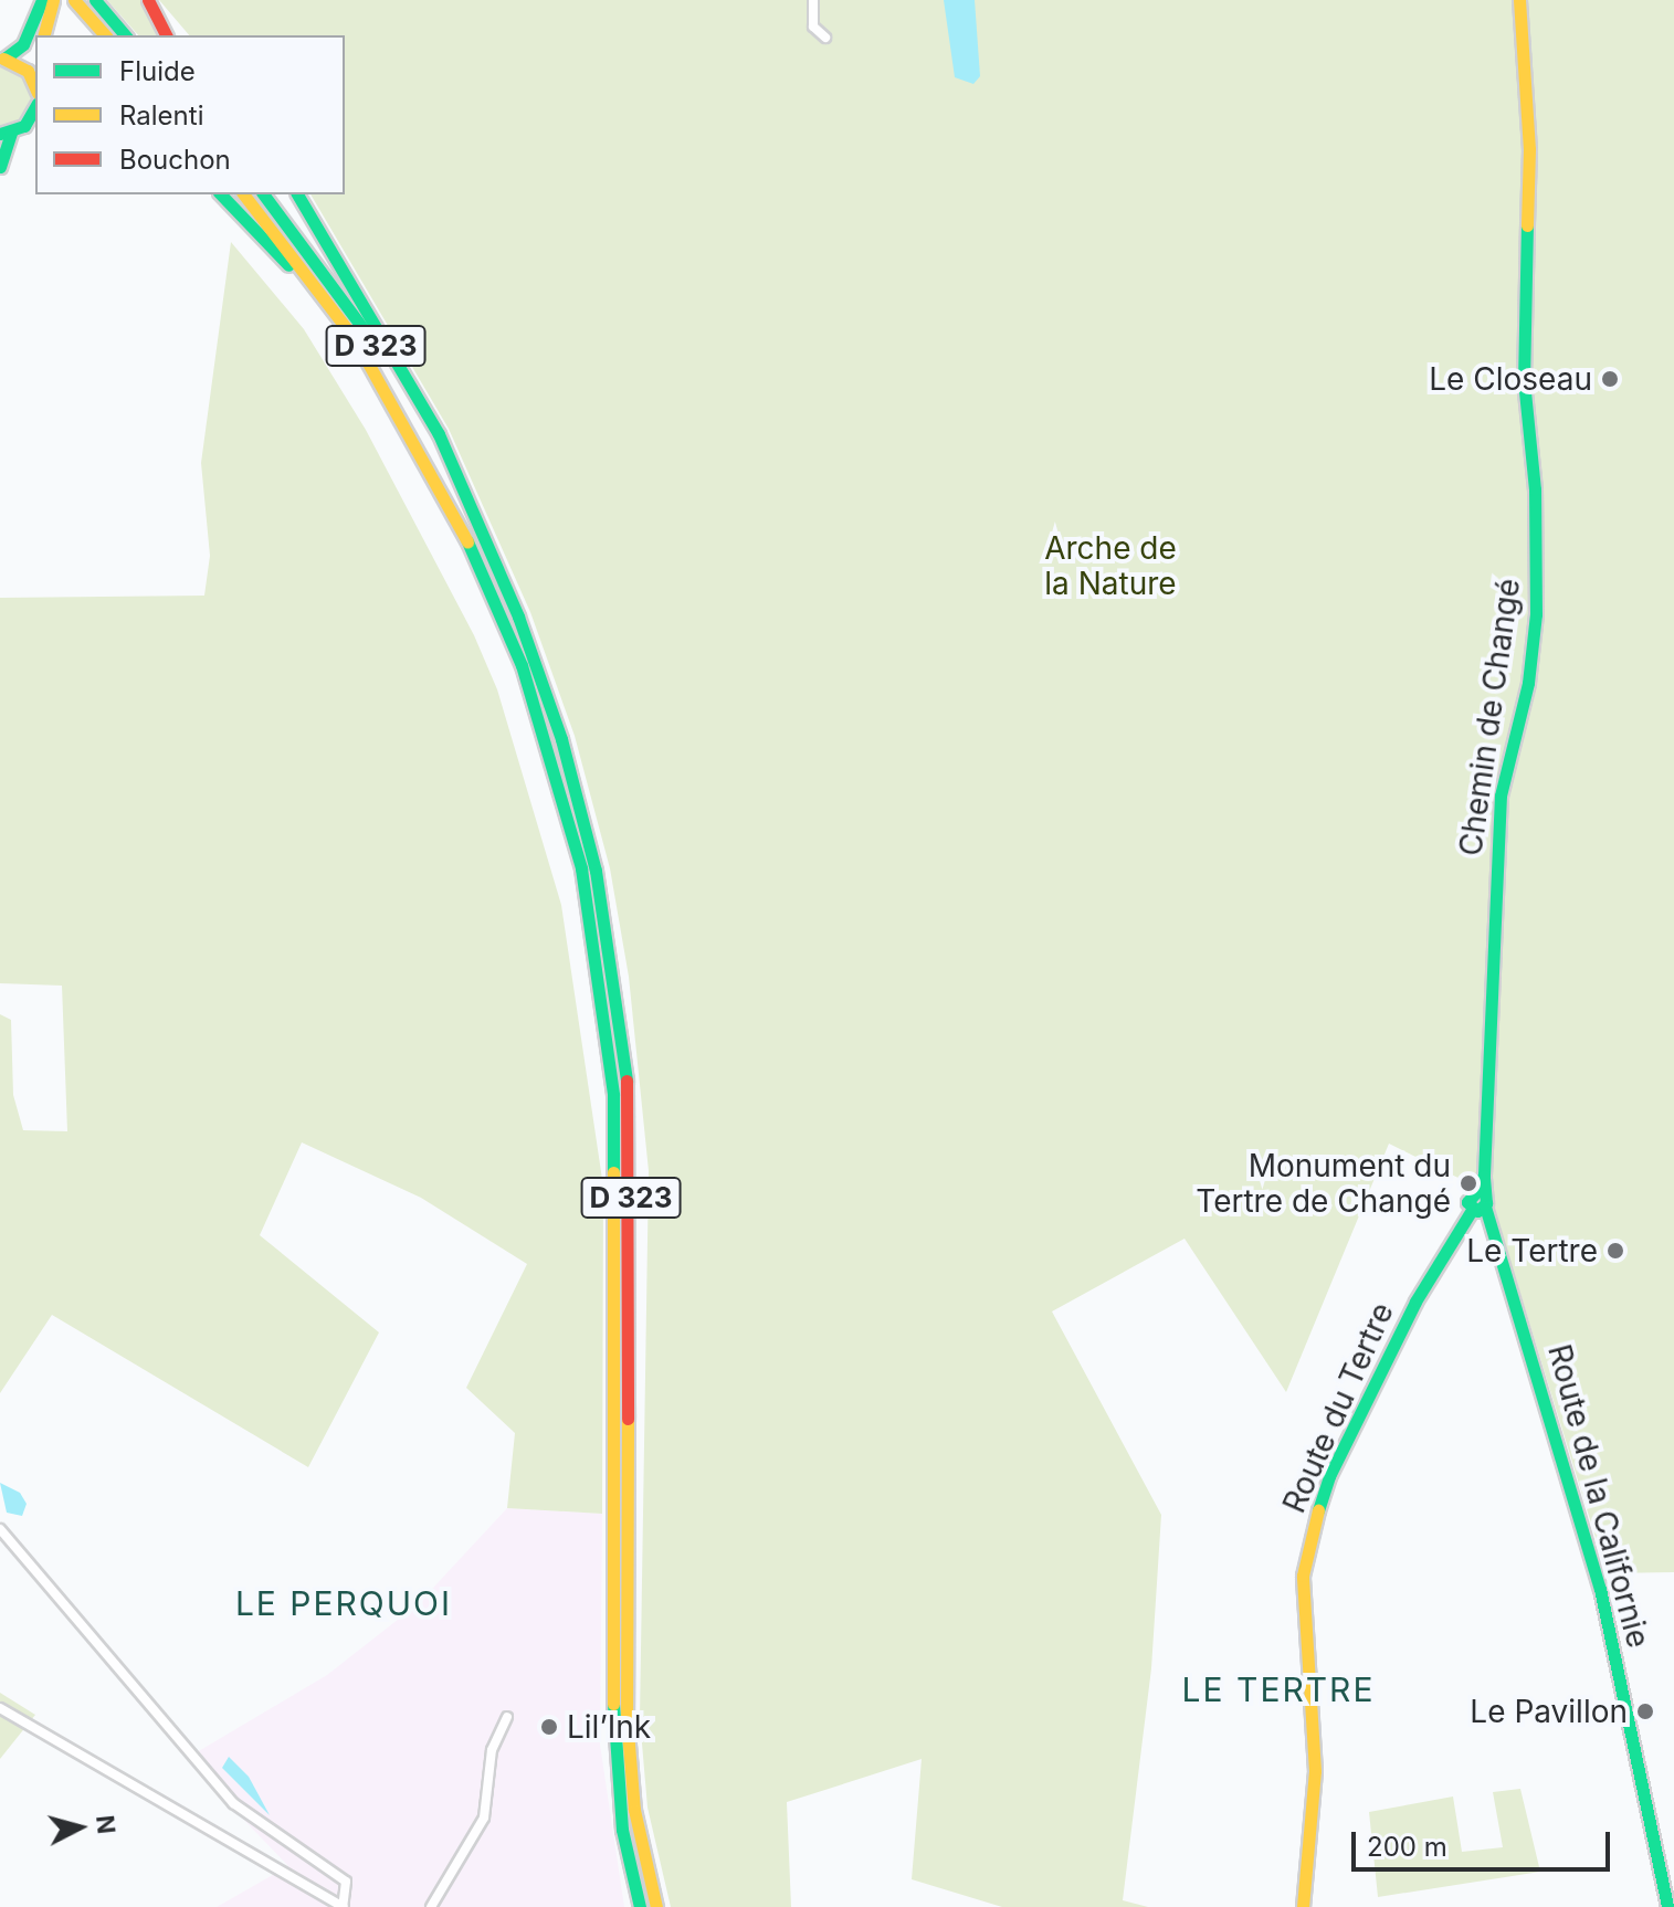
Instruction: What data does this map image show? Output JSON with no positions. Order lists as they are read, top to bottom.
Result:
{
  "streets": {
    "main road": [
      "D 323",
      "Chemin de Changé",
      "Route du Tertre",
      "Route de la Californie"
    ]
  },
  "crossings": [
    ["Chemin de Changé", "Route du Tertre"],
    ["Chemin de Changé", "Route de la Californie"],
    ["Route du Tertre", "Route de la Californie"]
  ],
  "districts": ["LE PERQUOI", "LE TERTRE"],
  "parks": ["Arche de la Nature"],
  "places": [
    "Le Closeau",
    "Monument du Tertre de Changé",
    "Le Tertre",
    "Le Pavillon",
    "Lil’Ink"
  ],
  "legend": ["Fluide", "Ralenti", "Bouchon"],
  "scale_bar": "200 m",
  "north": "right"
}
